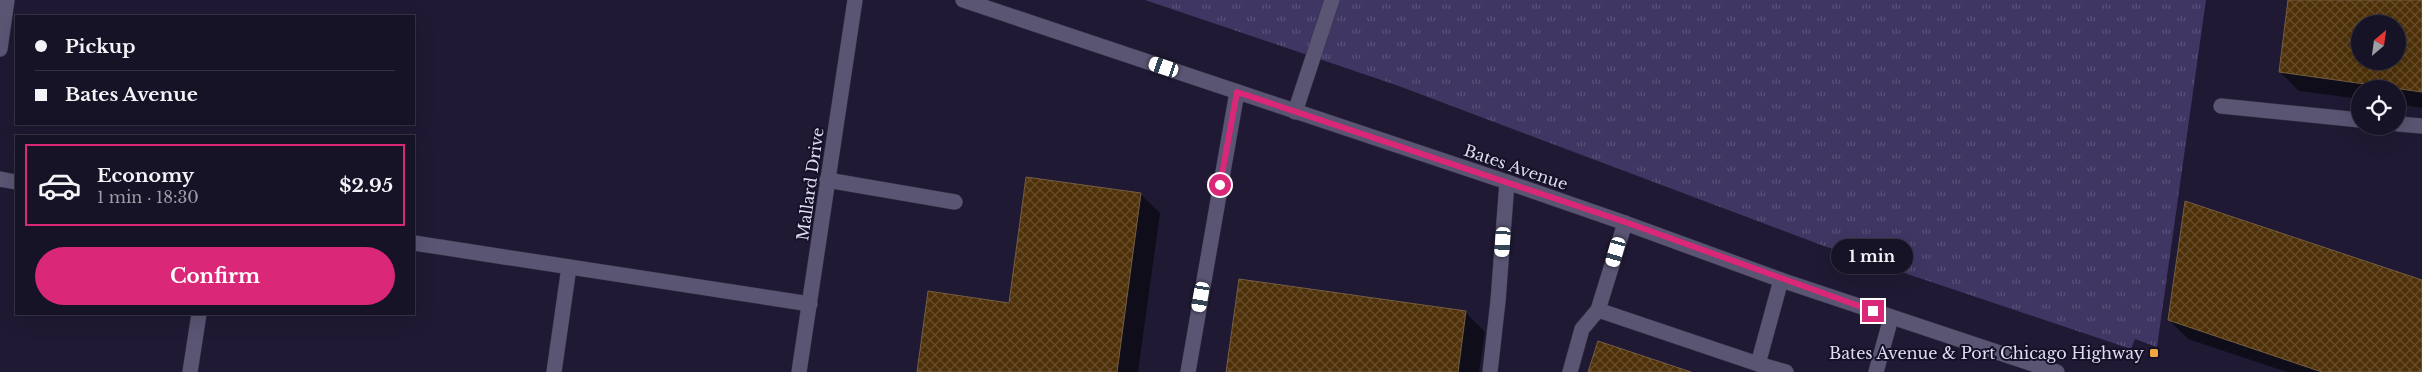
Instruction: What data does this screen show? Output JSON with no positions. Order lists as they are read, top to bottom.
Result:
{
  "streets": {
    "street": ["Bates Avenue", "Mallard Drive"]
  },
  "places": {
    "transit": ["Bates Avenue & Port Chicago Highway"]
  },
  "north": "top right",
  "page": {
    "banner": ["Pickup", "Bates Avenue"],
    "list": [
      {
        "name": "Economy",
        "note": "1 min · 18:30",
        "value": "$2.95"
      }
    ],
    "buttons": "Confirm",
    "bubble": "1 min"
  }
}
